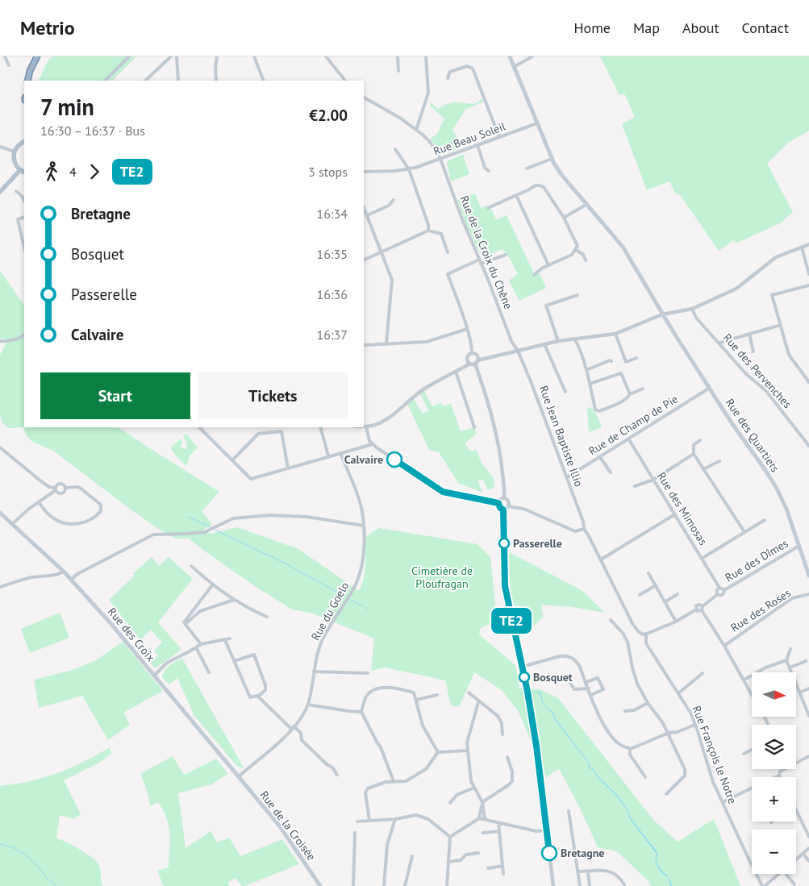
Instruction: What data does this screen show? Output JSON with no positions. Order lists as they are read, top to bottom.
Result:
{
  "streets": {
    "main road": ["Rue des Quartiers", "Rue des Croix", "Rue de la Croisée"],
    "street": [
      "Rue Beau Soleil",
      "Rue de la Croix du Chêne",
      "Rue des Pervenches",
      "Rue de Champ de Pie",
      "Rue Jean Baptiste Illio",
      "Rue des Mimosas",
      "Rue des Dîmes",
      "Rue des Roses",
      "Rue du Goelo",
      "Rue François le Notre"
    ]
  },
  "crossings": [
    ["Rue Beau Soleil", "Rue de la Croix du Chêne"],
    ["Rue Beau Soleil", "Rue des Quartiers"],
    ["Rue de la Croix du Chêne", "Rue Jean Baptiste Illio"],
    ["Rue de Champ de Pie", "Rue des Quartiers"],
    ["Rue de Champ de Pie", "Rue Jean Baptiste Illio"],
    ["Rue de Champ de Pie", "Rue des Mimosas"],
    ["Rue des Quartiers", "Rue des Dîmes"],
    ["Rue du Goelo", "Rue des Croix"],
    ["Rue du Goelo", "Rue de la Croisée"],
    ["Rue des Croix", "Rue de la Croisée"]
  ],
  "parks": ["Cimetière de Ploufragan"],
  "places": [
    "Calvaire",
    "Passerelle",
    "Bosquet",
    "Bretagne"
  ],
  "lines": ["bus line TE2"],
  "north": "right",
  "page": {
    "header": "Metrio",
    "nav": [
      "Home",
      "Map",
      "About",
      "Contact"
    ],
    "on_map": "TE2",
    "heading": ["7 min", "16:30 – 16:37 · Bus", "€2.00"],
    "legs": ["4", "TE2", "3 stops"],
    "list": [
      {
        "name": "Bretagne",
        "value": "16:34"
      },
      {
        "name": "Bosquet",
        "value": "16:35"
      },
      {
        "name": "Passerelle",
        "value": "16:36"
      },
      {
        "name": "Calvaire",
        "value": "16:37"
      }
    ],
    "buttons": ["Start", "Tickets"],
    "map_buttons": ["+", "−"]
  }
}
